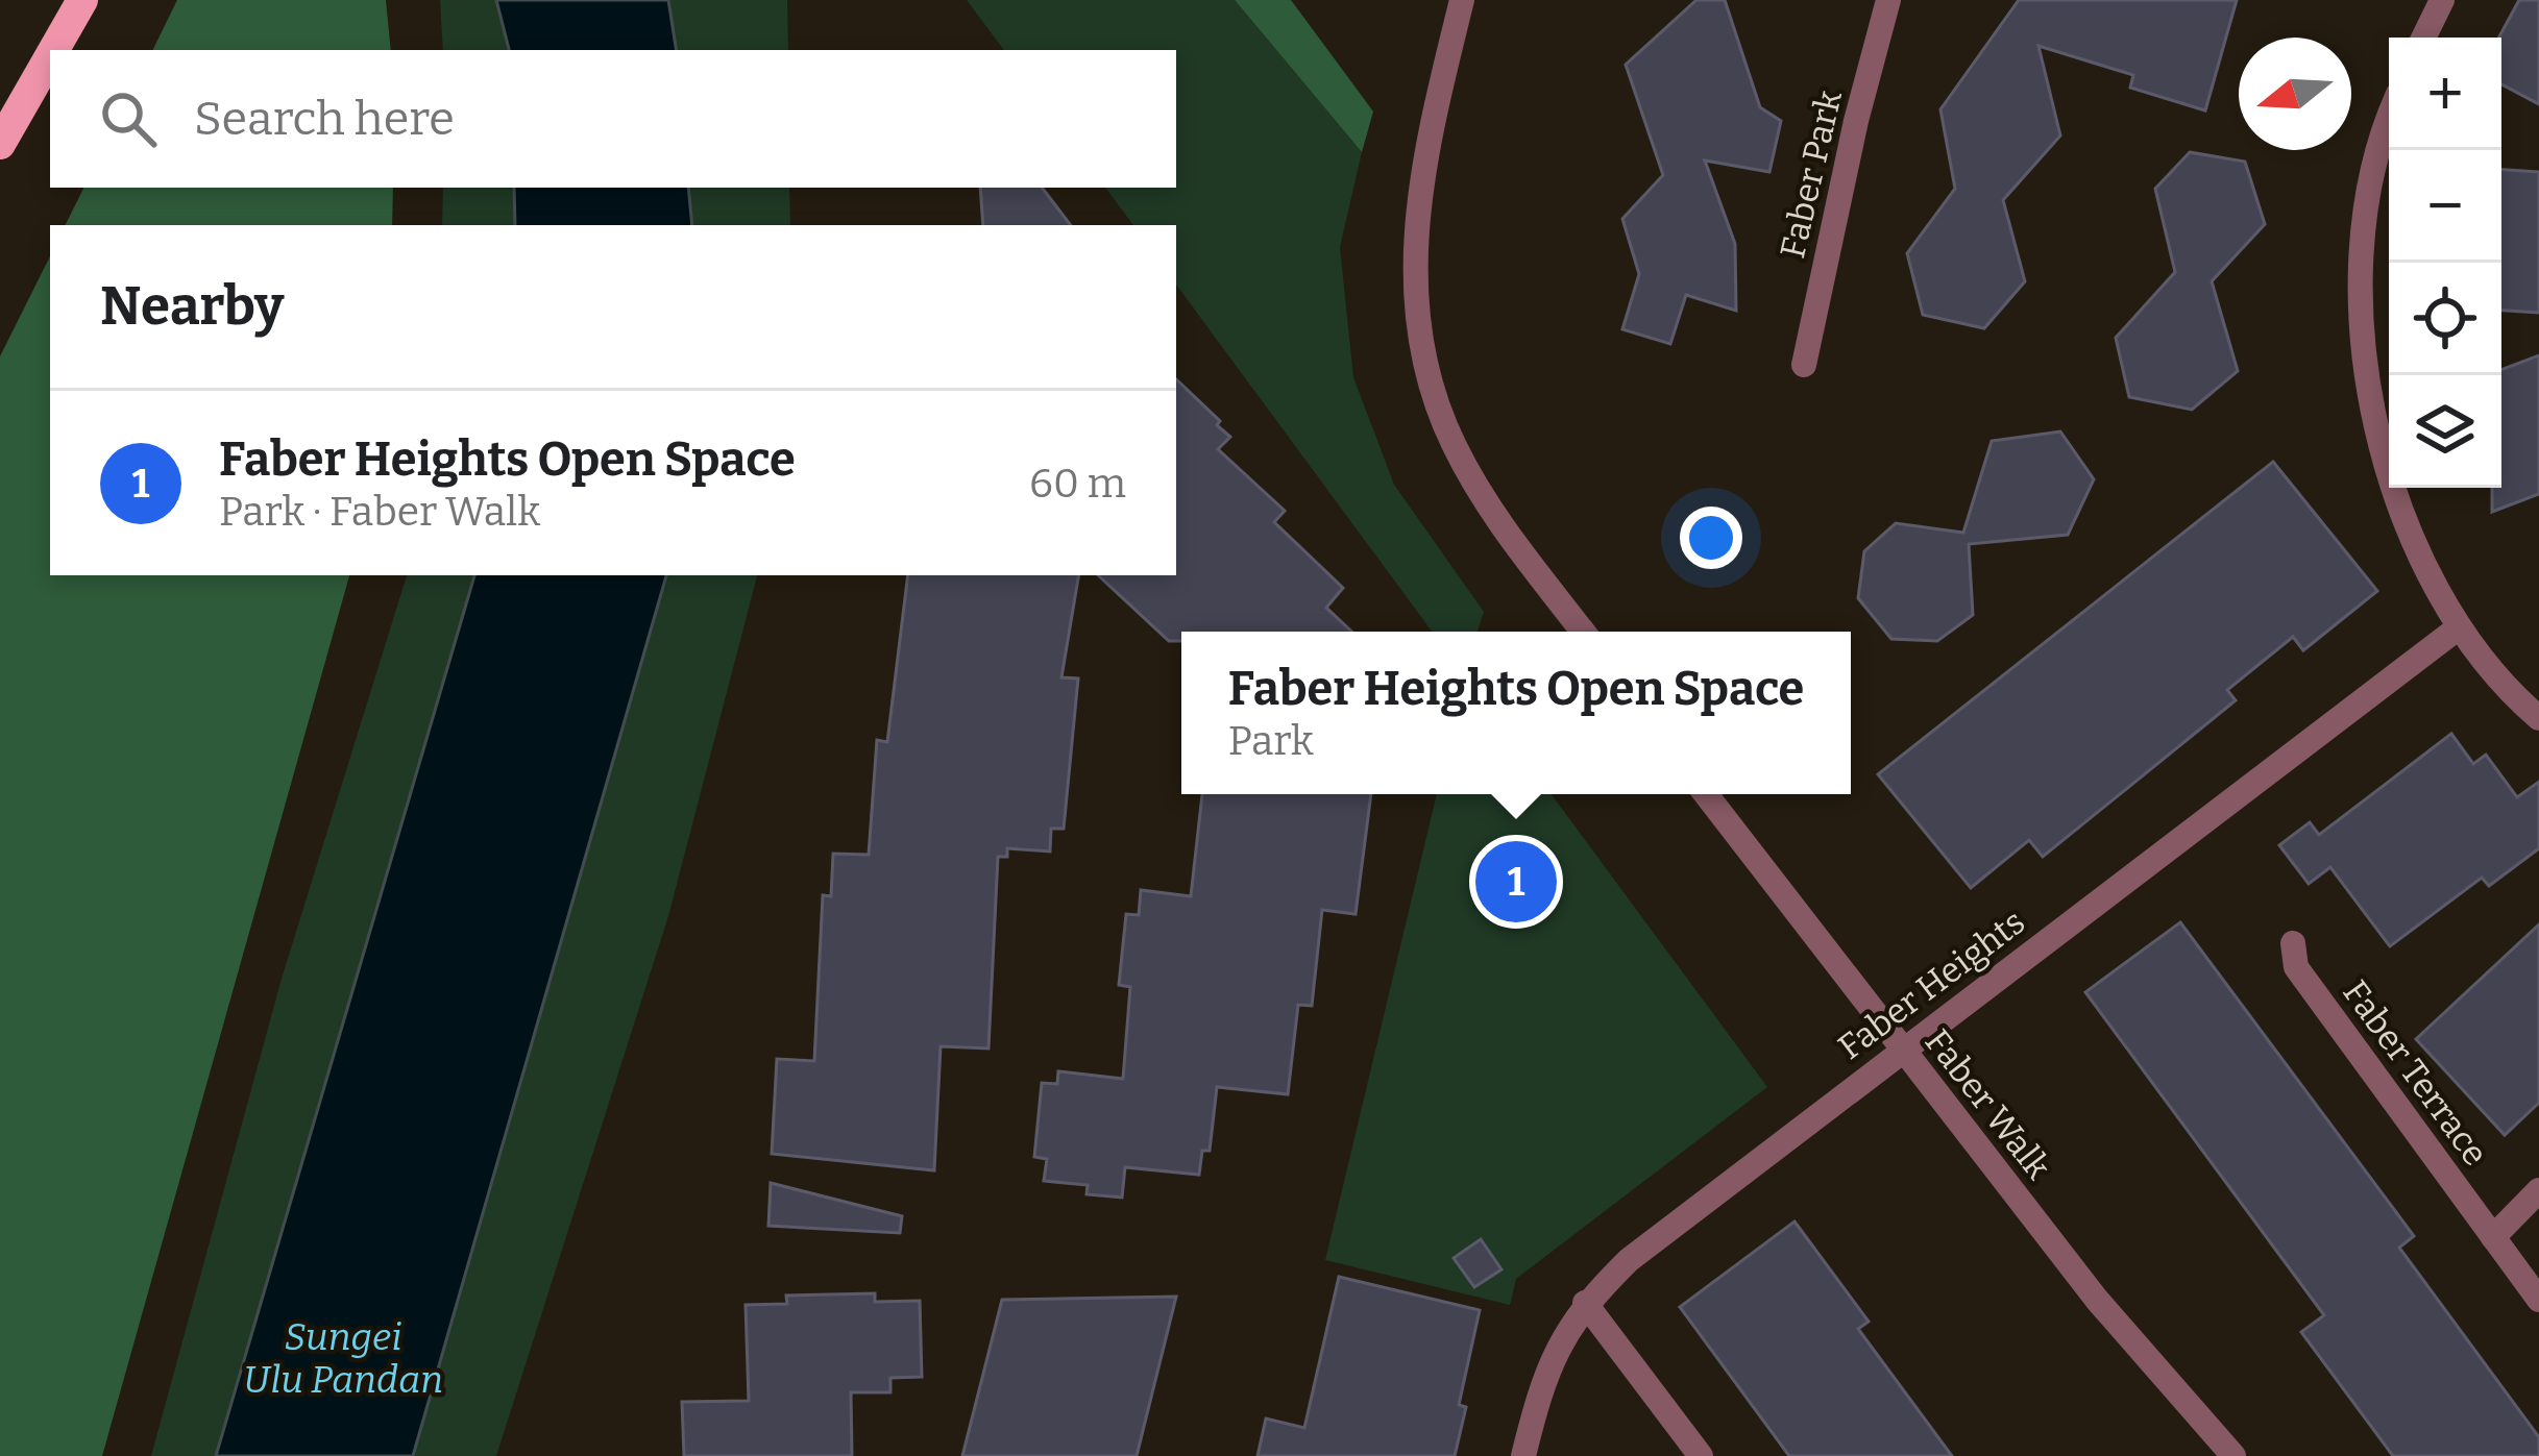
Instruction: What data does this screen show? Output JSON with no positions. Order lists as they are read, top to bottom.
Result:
{
  "streets": {
    "street": [
      "Faber Park",
      "Faber Heights",
      "Faber Terrace",
      "Faber Walk"
    ]
  },
  "water": ["Sungei Ulu Pandan"],
  "north": "left",
  "page": {
    "map_buttons": ["+", "−"],
    "search": "Search here",
    "heading": "Nearby",
    "list": [
      {
        "mark": "1",
        "name": "Faber Heights Open Space",
        "note": "Park · Faber Walk",
        "value": "60 m"
      }
    ],
    "popup": ["Faber Heights Open Space", "Park"],
    "pins": "1"
  }
}
